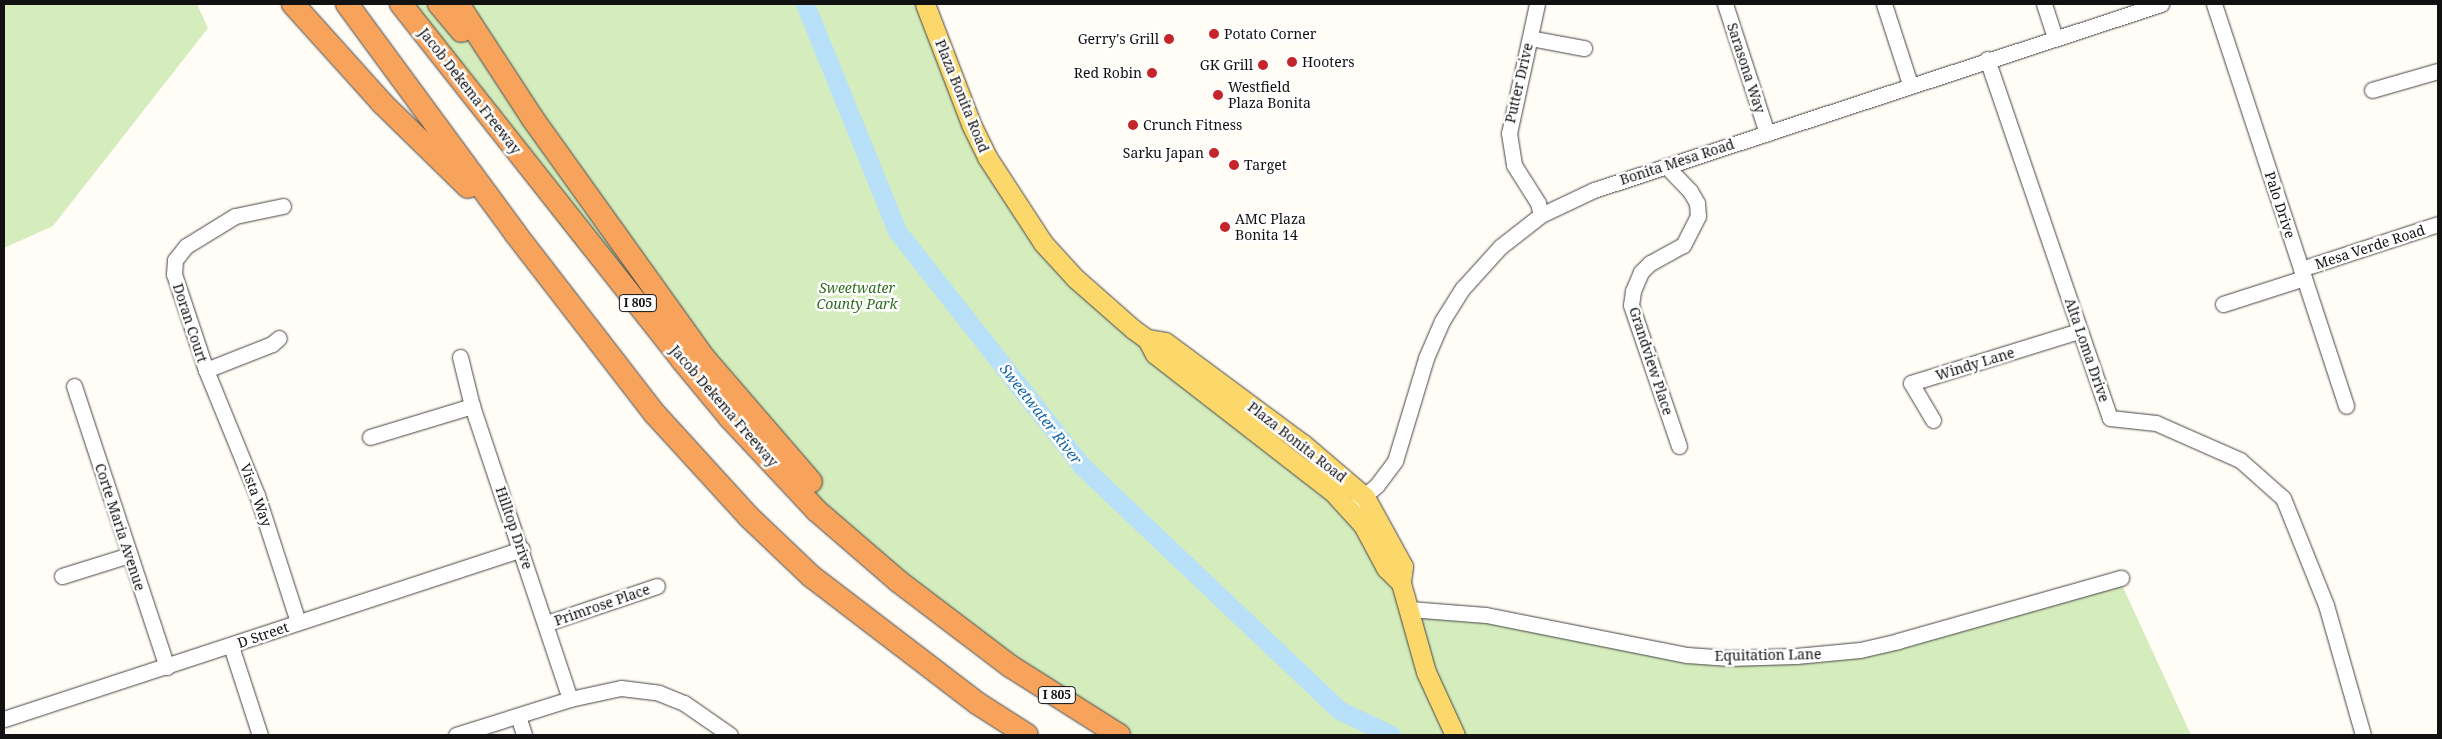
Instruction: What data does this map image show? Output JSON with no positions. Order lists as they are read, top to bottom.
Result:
{
  "streets": {
    "highway": ["Jacob Dekema Freeway", "I 805"],
    "main road": ["Plaza Bonita Road"],
    "street": [
      "Sarasona Way",
      "Putter Drive",
      "Bonita Mesa Road",
      "Palo Drive",
      "Mesa Verde Road",
      "Doran Court",
      "Alta Loma Drive",
      "Grandview Place",
      "Windy Lane",
      "Vista Way",
      "Corte Maria Avenue",
      "Hilltop Drive",
      "Primrose Place",
      "D Street",
      "Equitation Lane"
    ]
  },
  "crossings": [
    ["Sarasona Way", "Bonita Mesa Road"],
    ["Putter Drive", "Bonita Mesa Road"],
    ["Plaza Bonita Road", "Bonita Mesa Road"],
    ["Plaza Bonita Road", "Equitation Lane"],
    ["Bonita Mesa Road", "Alta Loma Drive"],
    ["Bonita Mesa Road", "Grandview Place"],
    ["Palo Drive", "Mesa Verde Road"],
    ["Doran Court", "Vista Way"],
    ["Alta Loma Drive", "Windy Lane"],
    ["Vista Way", "D Street"],
    ["Corte Maria Avenue", "D Street"],
    ["Hilltop Drive", "Primrose Place"],
    ["Hilltop Drive", "D Street"]
  ],
  "water": ["Sweetwater River"],
  "parks": ["Sweetwater County Park"],
  "places": [
    "Potato Corner",
    "Gerry's Grill",
    "Hooters",
    "GK Grill",
    "Red Robin",
    "Westfield Plaza Bonita",
    "Crunch Fitness",
    "Sarku Japan",
    "Target",
    "AMC Plaza Bonita 14"
  ]
}
